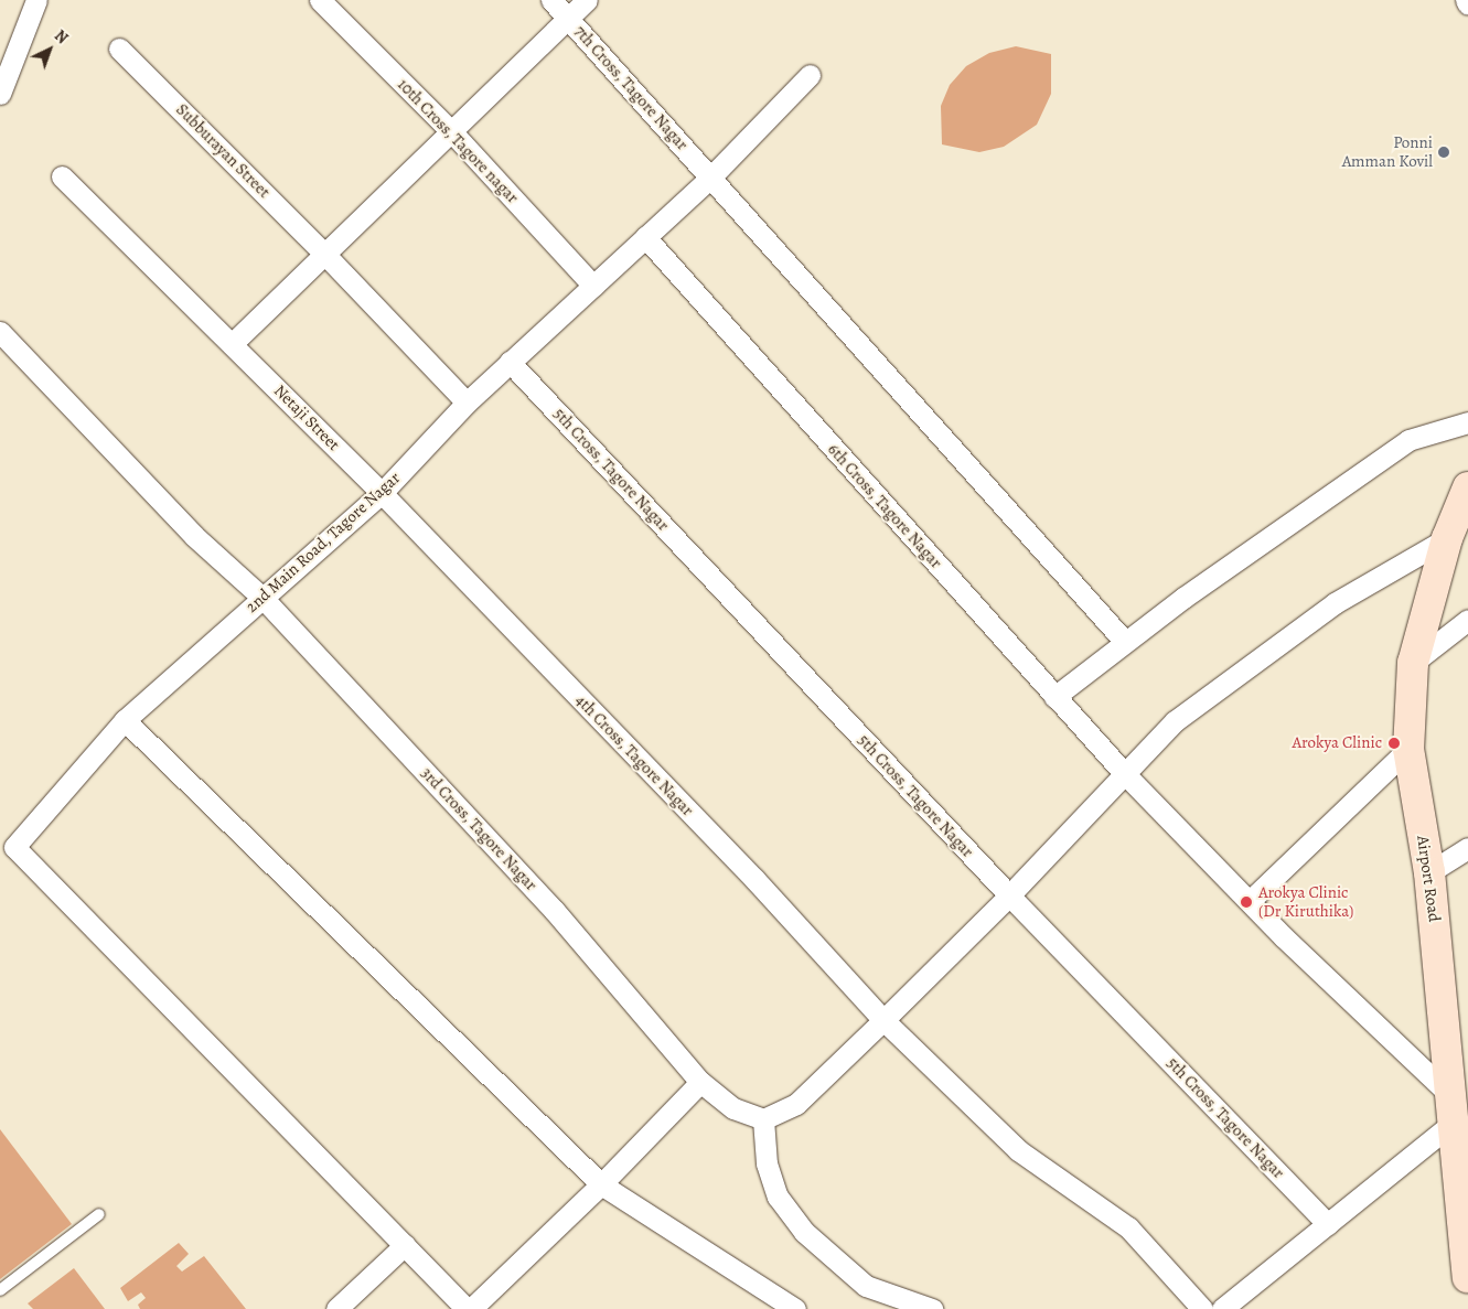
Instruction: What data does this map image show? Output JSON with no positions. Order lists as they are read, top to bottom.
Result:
{
  "streets": {
    "street": [
      "7th Cross, Tagore Nagar",
      "10th Cross, Tagore nagar",
      "Subburayan Street",
      "Netaji Street",
      "5th Cross, Tagore Nagar",
      "6th Cross, Tagore Nagar",
      "2nd Main Road, Tagore Nagar",
      "4th Cross, Tagore Nagar",
      "3rd Cross, Tagore Nagar",
      "Airport Road"
    ]
  },
  "crossings": [
    ["7th Cross, Tagore Nagar", "2nd Main Road, Tagore Nagar"],
    ["10th Cross, Tagore nagar", "2nd Main Road, Tagore Nagar"],
    ["Subburayan Street", "2nd Main Road, Tagore Nagar"],
    ["Netaji Street", "2nd Main Road, Tagore Nagar"],
    ["Netaji Street", "4th Cross, Tagore Nagar"],
    ["5th Cross, Tagore Nagar", "2nd Main Road, Tagore Nagar"],
    ["6th Cross, Tagore Nagar", "2nd Main Road, Tagore Nagar"],
    ["6th Cross, Tagore Nagar", "Airport Road"],
    ["2nd Main Road, Tagore Nagar", "4th Cross, Tagore Nagar"],
    ["2nd Main Road, Tagore Nagar", "3rd Cross, Tagore Nagar"]
  ],
  "places": ["Ponni Amman Kovil", "Arokya Clinic", "Arokya Clinic (Dr Kiruthika)"],
  "north": "top right"
}
